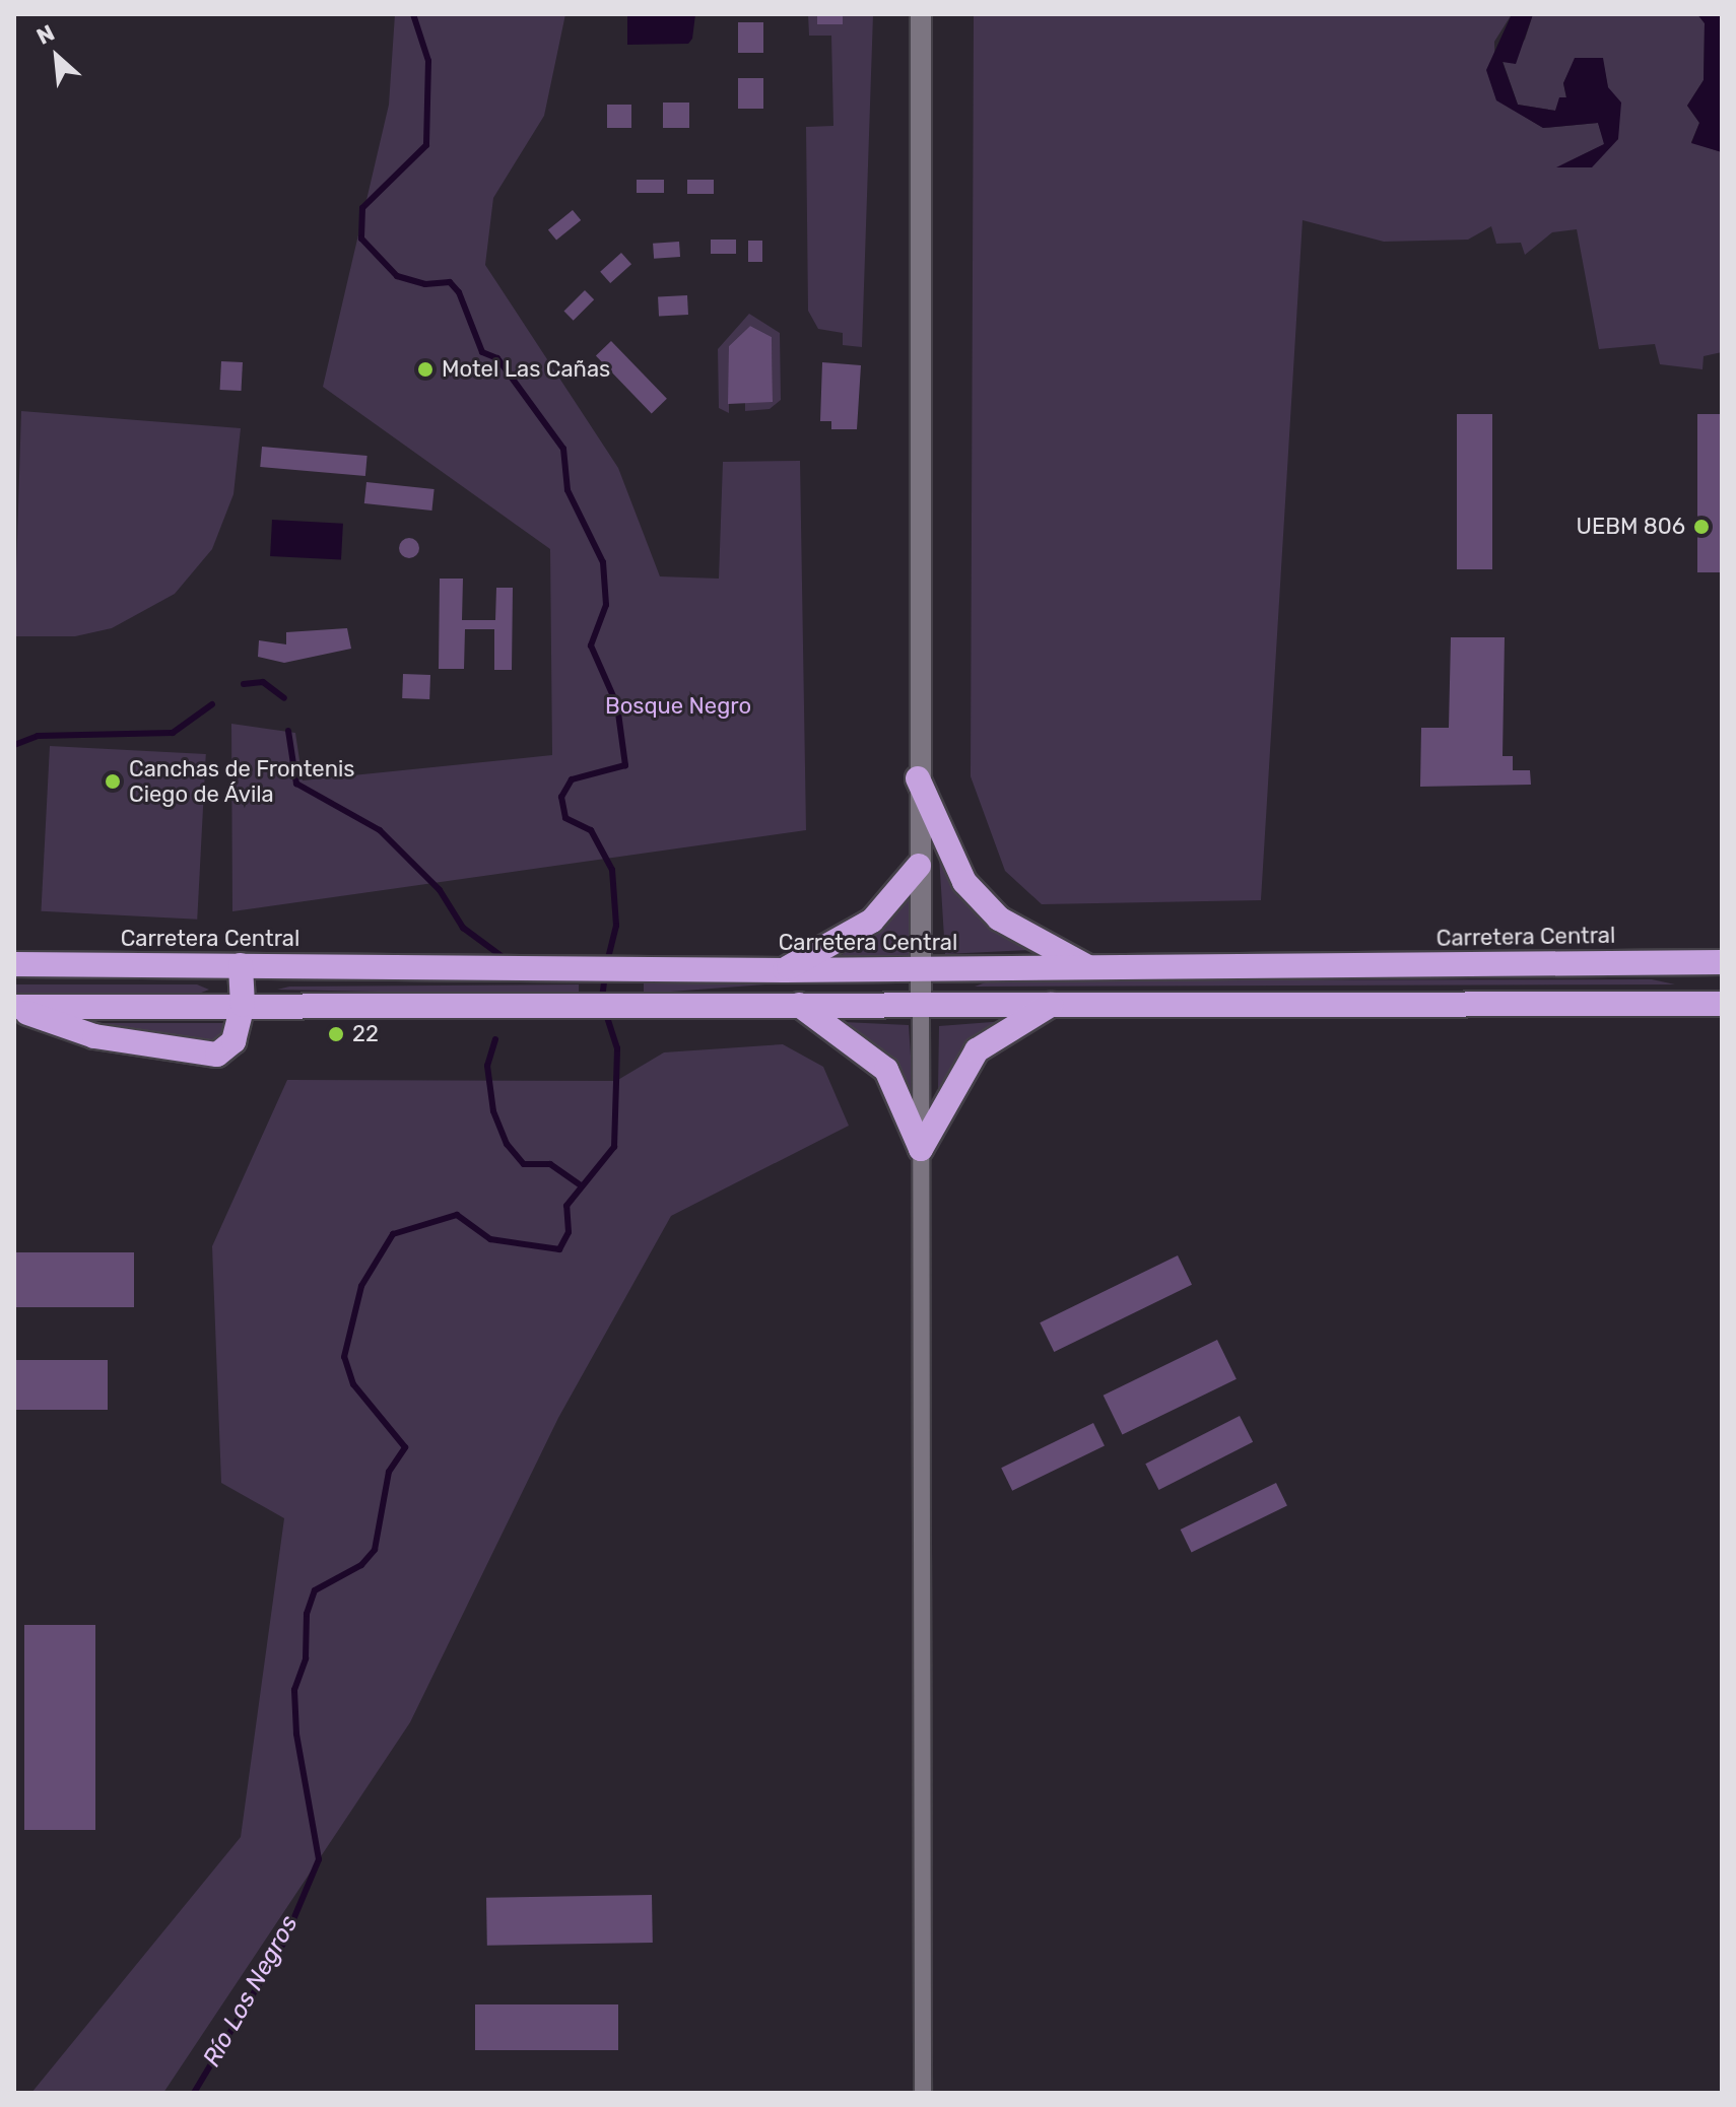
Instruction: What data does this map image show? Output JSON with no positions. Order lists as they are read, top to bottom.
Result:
{
  "streets": {
    "highway": ["Carretera Central"]
  },
  "water": ["Río Los Negros"],
  "parks": ["Bosque Negro"],
  "places": [
    "Motel Las Cañas",
    "UEBM 806",
    "Canchas de Frontenis Ciego de Ávila",
    "22"
  ],
  "north": "top left"
}
